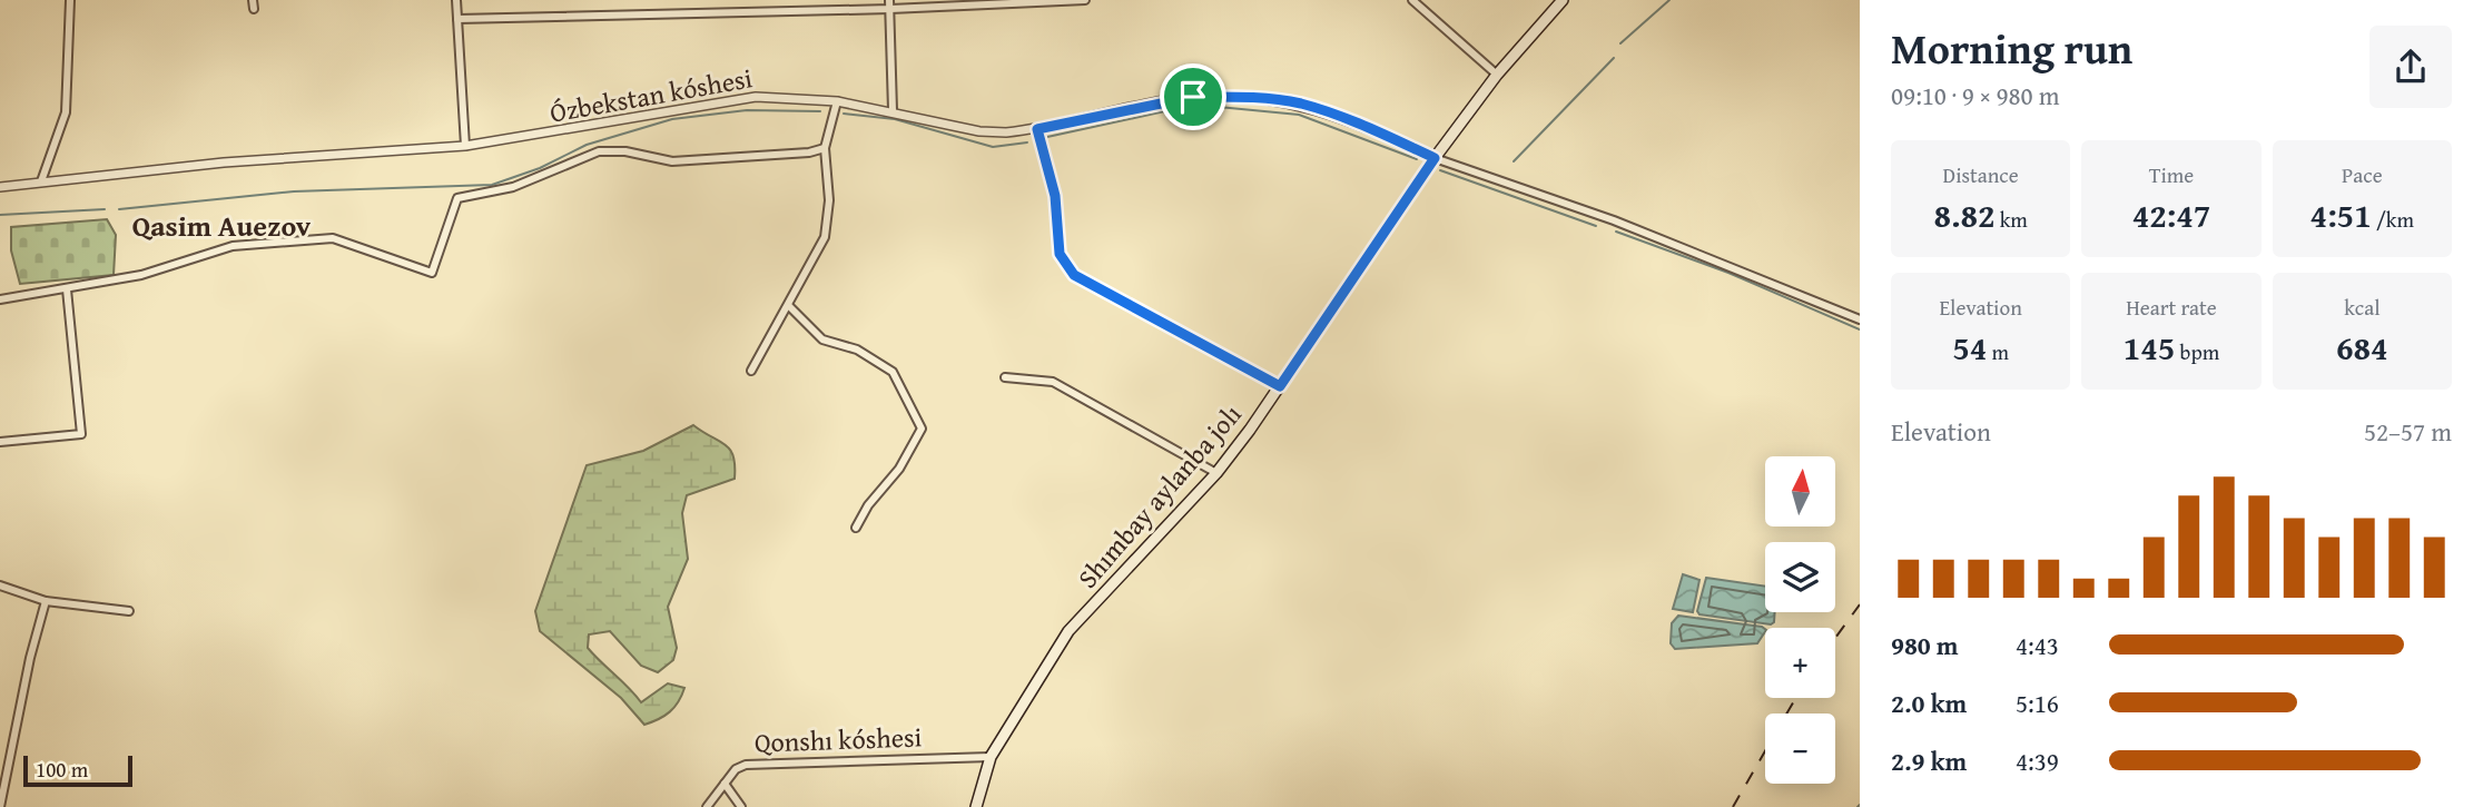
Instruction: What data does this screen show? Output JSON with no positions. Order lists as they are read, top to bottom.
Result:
{
  "streets": {
    "main road": ["Shımbay aylanba jolı"],
    "street": ["Ózbekstan kóshesi", "Qonshı kóshesi"]
  },
  "crossings": [
    ["Ózbekstan kóshesi", "Shımbay aylanba jolı"],
    ["Shımbay aylanba jolı", "Qonshı kóshesi"]
  ],
  "districts": ["Qasim Auezov"],
  "scale_bar": "100 m",
  "north": "top",
  "page": {
    "heading": ["Morning run", "09:10 · 9 × 980 m"],
    "stats": [
      ["Distance", "8.82 km"],
      ["Time", "42:47"],
      ["Pace", "4:51 /km"],
      ["Elevation", "54 m"],
      ["Heart rate", "145 bpm"],
      ["kcal", "684"]
    ],
    "chart": ["Elevation", "52–57 m"],
    "map_buttons": ["+", "−"],
    "list": [
      {
        "name": "980 m",
        "note": "4:43"
      },
      {
        "name": "2.0 km",
        "note": "5:16"
      },
      {
        "name": "2.9 km",
        "note": "4:39"
      }
    ],
    "scale": "100 m"
  }
}
